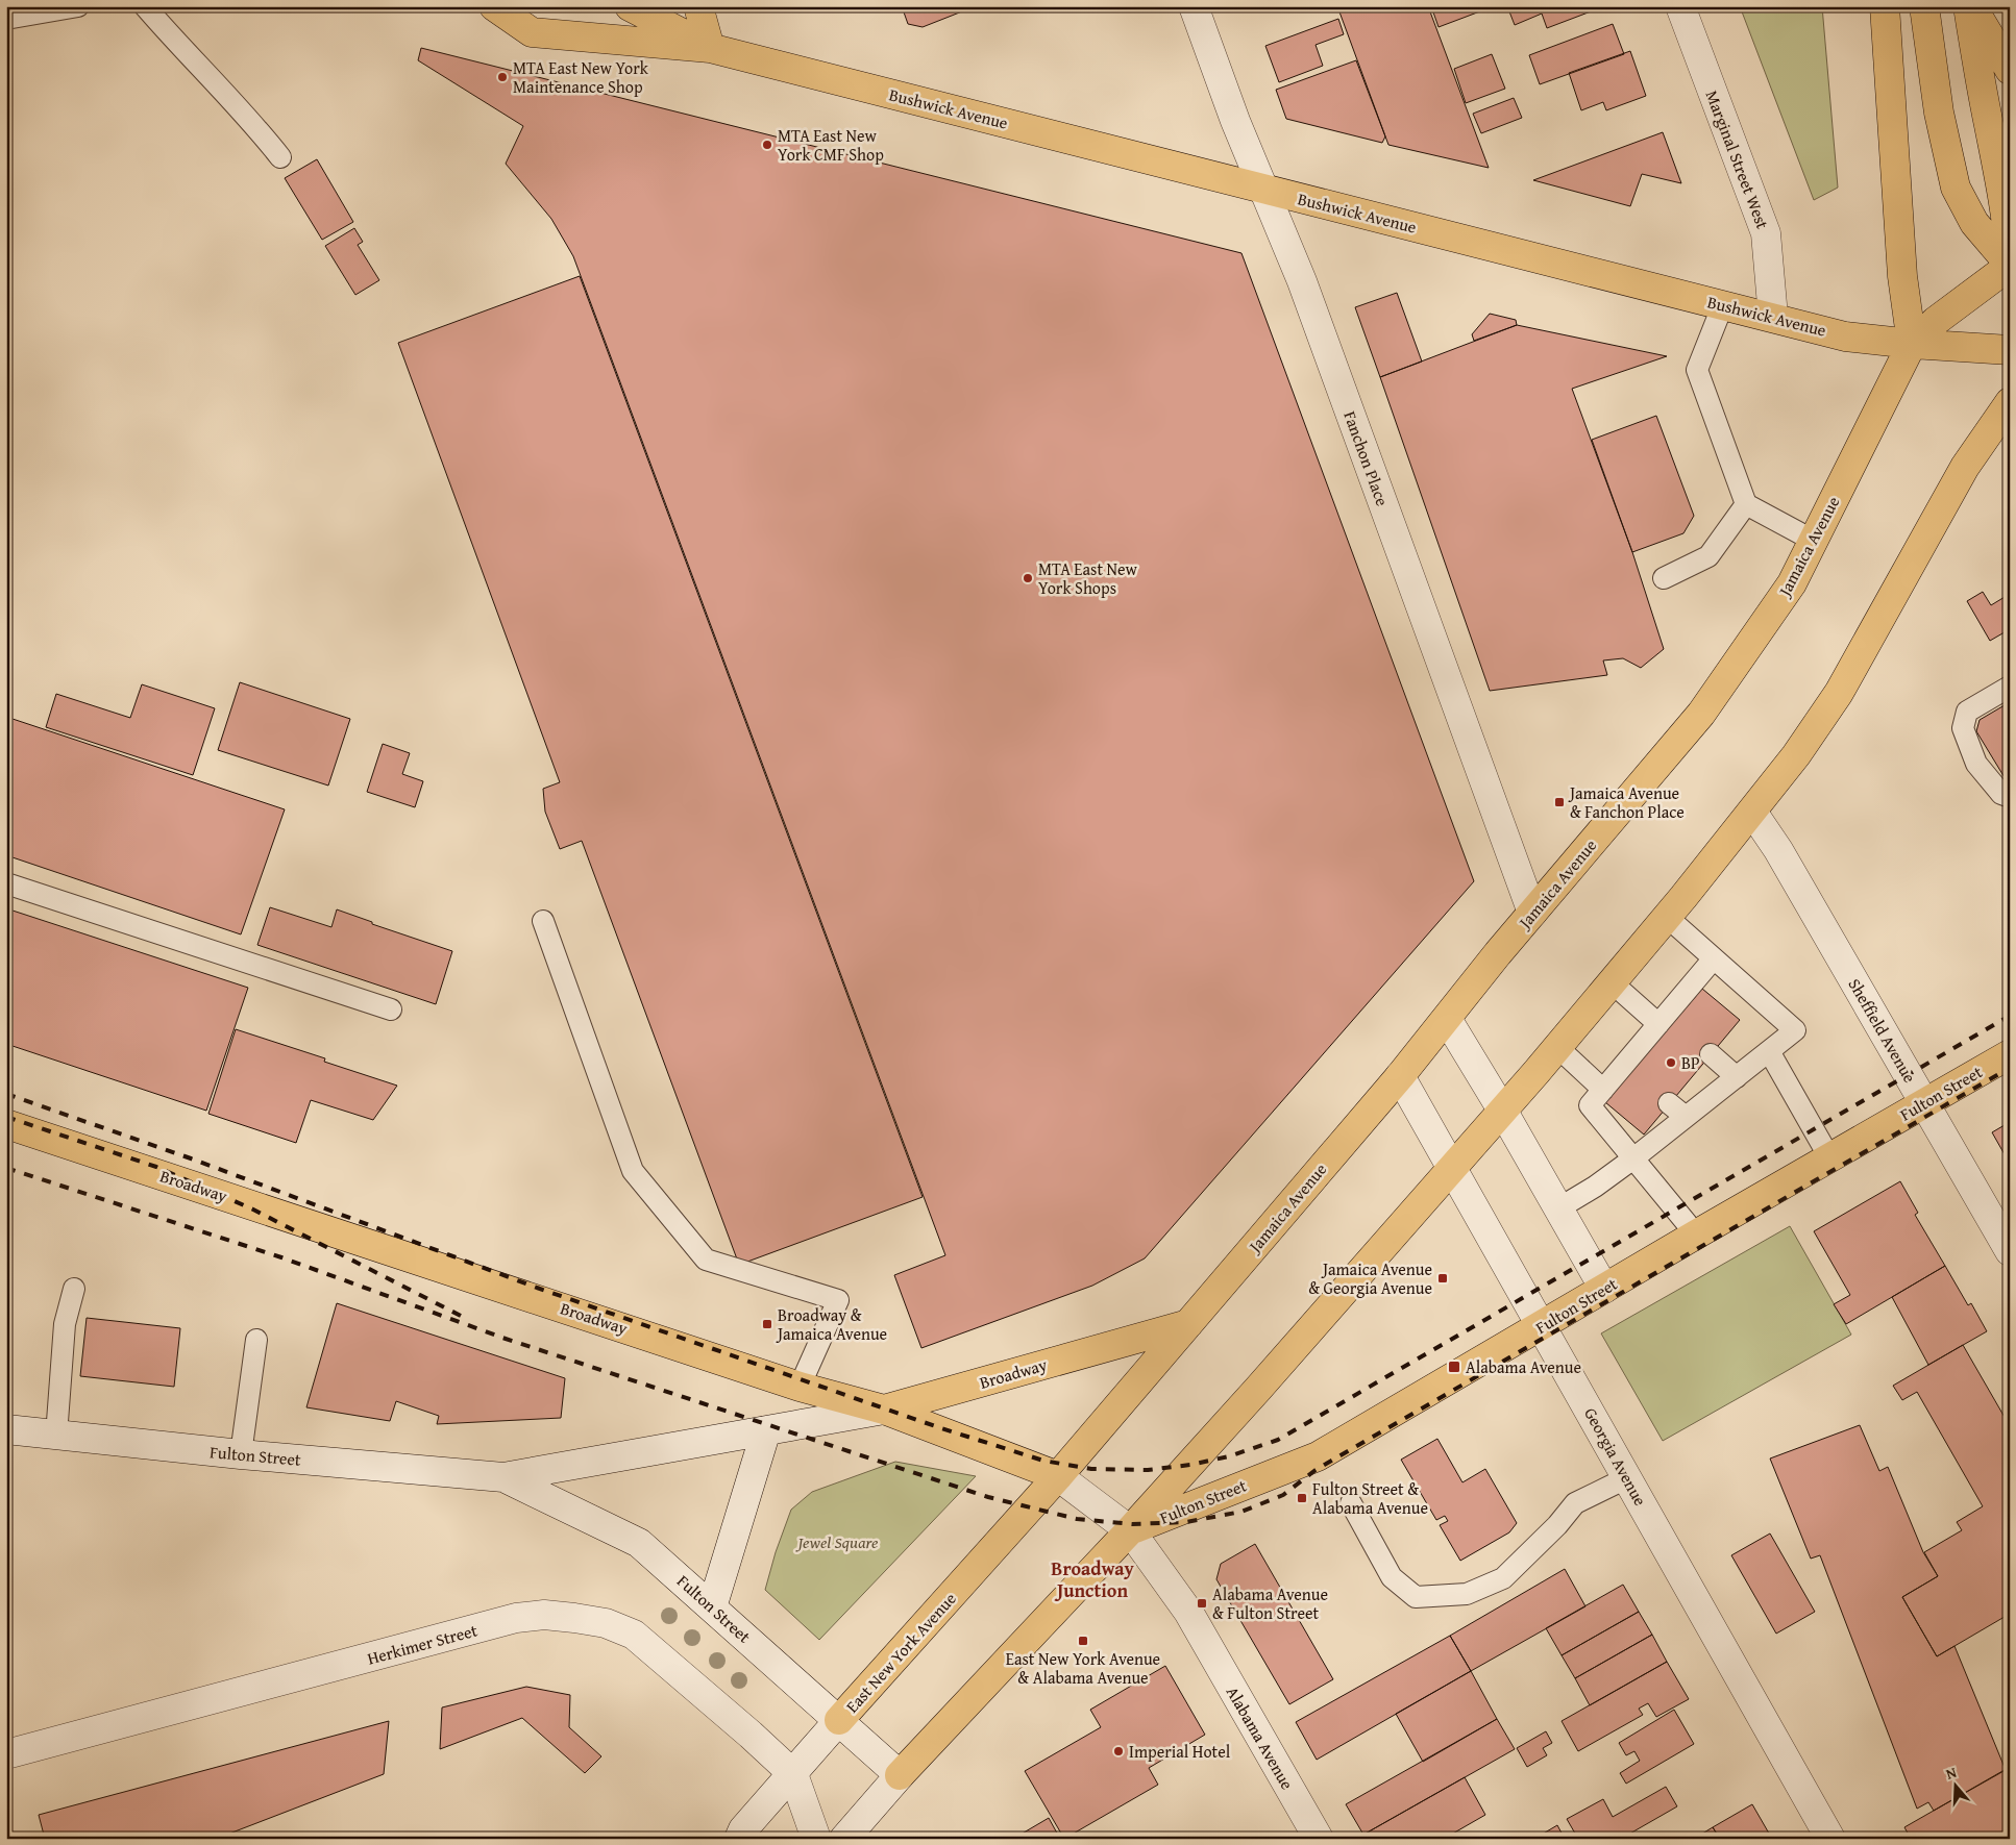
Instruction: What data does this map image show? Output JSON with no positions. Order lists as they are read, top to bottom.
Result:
{
  "streets": {
    "main road": [
      "Bushwick Avenue",
      "Jamaica Avenue",
      "Fulton Street",
      "Broadway",
      "East New York Avenue"
    ],
    "street": [
      "Marginal Street West",
      "Fanchon Place",
      "Sheffield Avenue",
      "Georgia Avenue",
      "Herkimer Street",
      "Alabama Avenue"
    ]
  },
  "crossings": [
    ["Bushwick Avenue", "Marginal Street West"],
    ["Bushwick Avenue", "Fanchon Place"],
    ["Bushwick Avenue", "Jamaica Avenue"],
    ["Fanchon Place", "Jamaica Avenue"],
    ["Jamaica Avenue", "Broadway"],
    ["Jamaica Avenue", "Georgia Avenue"],
    ["Jamaica Avenue", "East New York Avenue"],
    ["Jamaica Avenue", "Alabama Avenue"],
    ["Sheffield Avenue", "Fulton Street"],
    ["Fulton Street", "Broadway"],
    ["Fulton Street", "Georgia Avenue"],
    ["Fulton Street", "East New York Avenue"],
    ["Fulton Street", "Alabama Avenue"],
    ["Herkimer Street", "East New York Avenue"],
    ["East New York Avenue", "Alabama Avenue"]
  ],
  "districts": ["Broadway Junction"],
  "parks": ["Jewel Square"],
  "places": {
    "other": [
      "MTA East New York Maintenance Shop",
      "MTA East New York CMF Shop",
      "MTA East New York Shops",
      "BP",
      "Imperial Hotel"
    ],
    "transit": [
      "Jamaica Avenue & Fanchon Place",
      "Jamaica Avenue & Georgia Avenue",
      "Broadway & Jamaica Avenue",
      "Alabama Avenue",
      "Fulton Street & Alabama Avenue",
      "Alabama Avenue & Fulton Street",
      "East New York Avenue & Alabama Avenue"
    ]
  },
  "north": "top"
}
